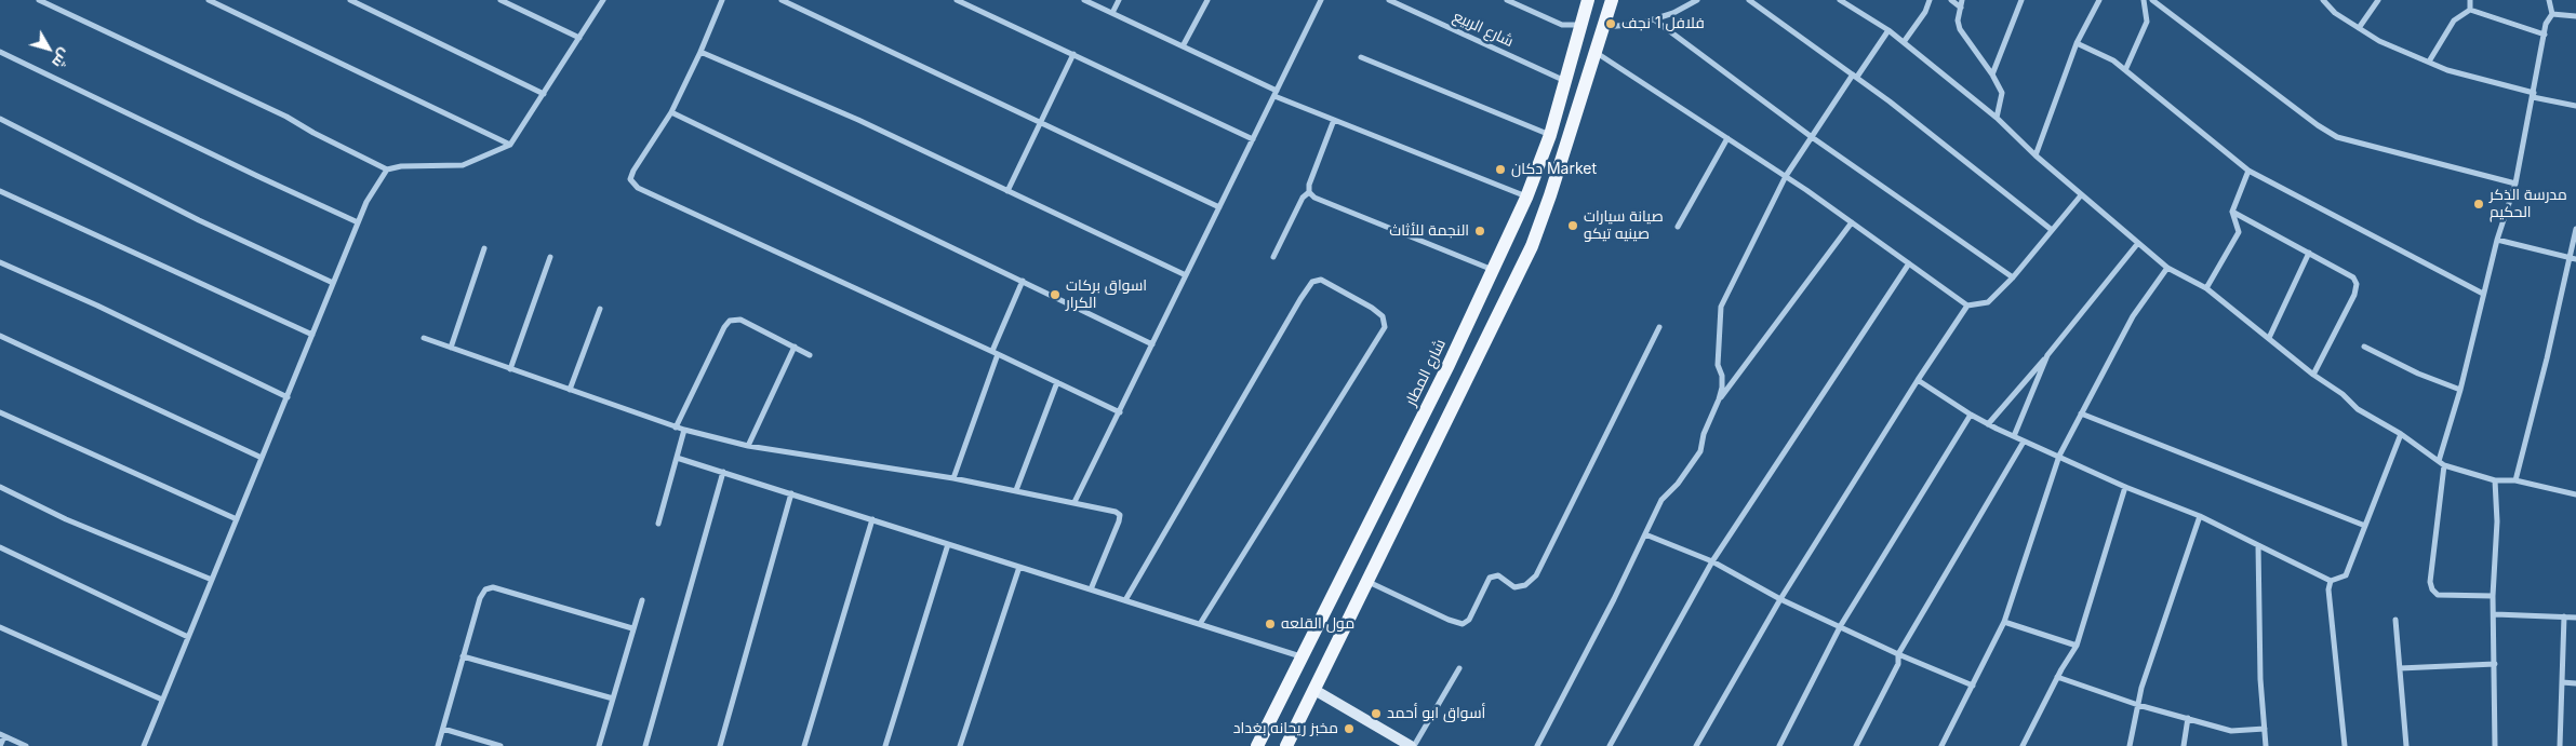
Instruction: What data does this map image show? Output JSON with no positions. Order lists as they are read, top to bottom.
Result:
{
  "streets": {
    "main road": ["شارع المطار"],
    "street": ["شارع الربيع"]
  },
  "crossings": [
    ["شارع الربيع", "شارع المطار"]
  ],
  "places": [
    "فلافل 1 نجف",
    "دكان Market",
    "مدرسة الذكر الحكيم",
    "صيانة سيارات صينيه تيكو",
    "النجمة للأثاث",
    "اسواق بركات الكرار",
    "مول القلعه",
    "أسواق ابو أحمد",
    "مخبز ريحانه بغداد"
  ],
  "north": "bottom right"
}
